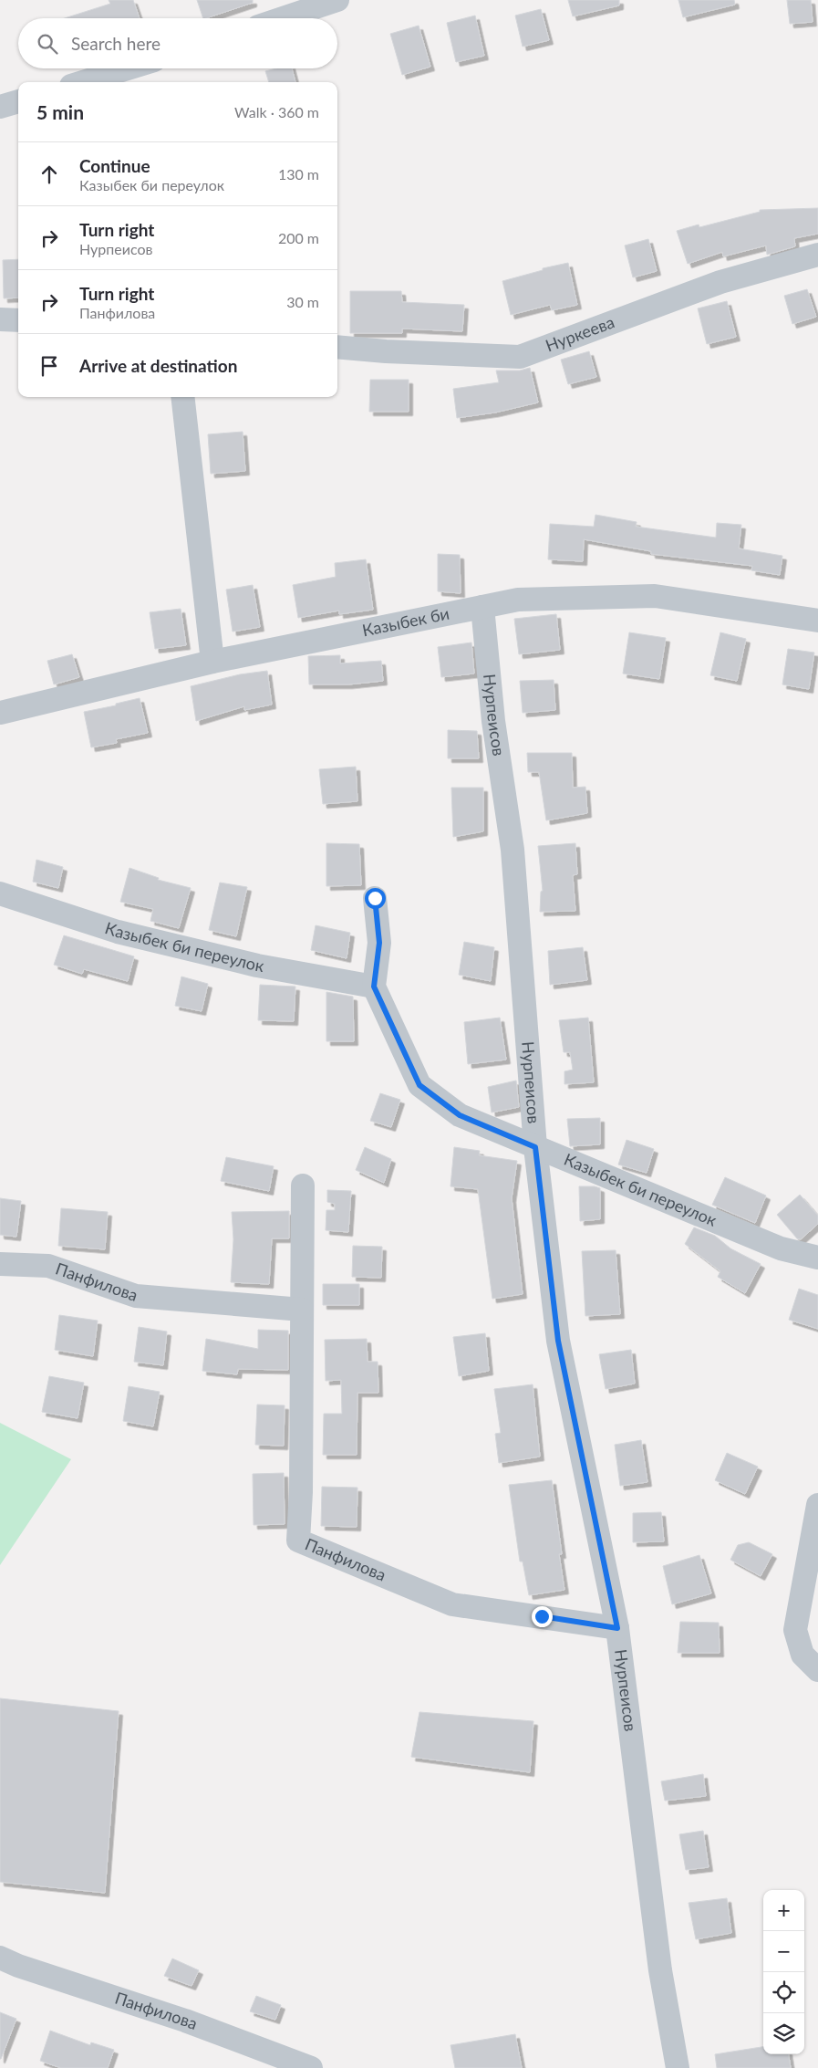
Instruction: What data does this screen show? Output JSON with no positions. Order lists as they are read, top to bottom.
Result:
{
  "streets": {
    "street": [
      "Нуркеева",
      "Казыбек би",
      "Нурпеисов",
      "Казыбек би переулок",
      "Панфилова"
    ]
  },
  "crossings": [
    ["Казыбек би", "Нурпеисов"],
    ["Нурпеисов", "Казыбек би переулок"],
    ["Нурпеисов", "Панфилова"]
  ],
  "page": {
    "search": "Search here",
    "heading": ["5 min", "Walk · 360 m"],
    "list": [
      ["Continue", "Казыбек би переулок", "130 m"],
      ["Turn right", "Нурпеисов", "200 m"],
      ["Turn right", "Панфилова", "30 m"],
      "Arrive at destination"
    ],
    "map_buttons": ["+", "−"]
  }
}
